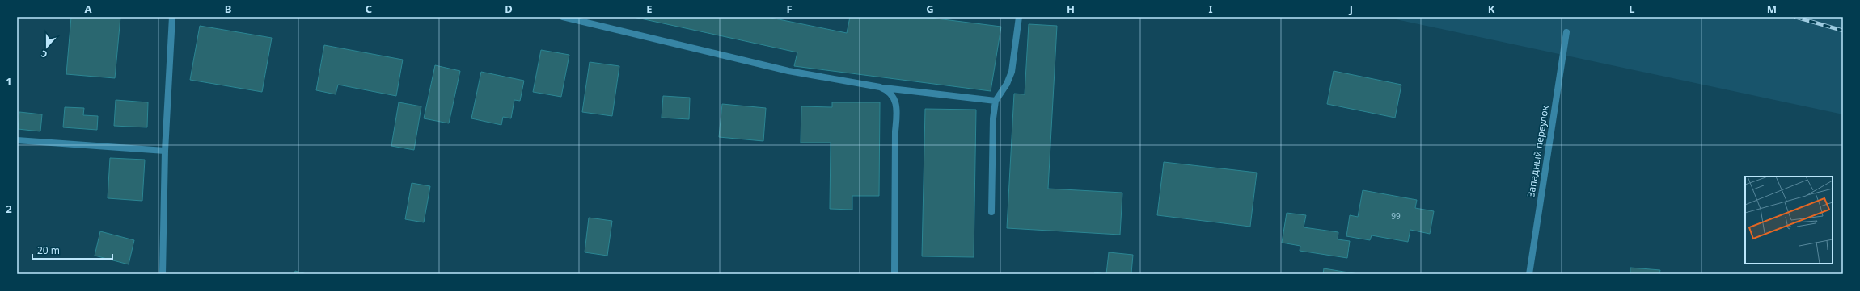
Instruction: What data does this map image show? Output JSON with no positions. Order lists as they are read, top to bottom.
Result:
{
  "streets": {
    "street": ["Западный переулок"]
  },
  "house_numbers": ["99"],
  "scale_bar": "20 m",
  "north": "bottom",
  "grid": {
    "columns": [
      "A",
      "B",
      "C",
      "D",
      "E",
      "F",
      "G",
      "H",
      "I",
      "J",
      "K",
      "L",
      "M"
    ],
    "rows": ["1", "2"]
  }
}
